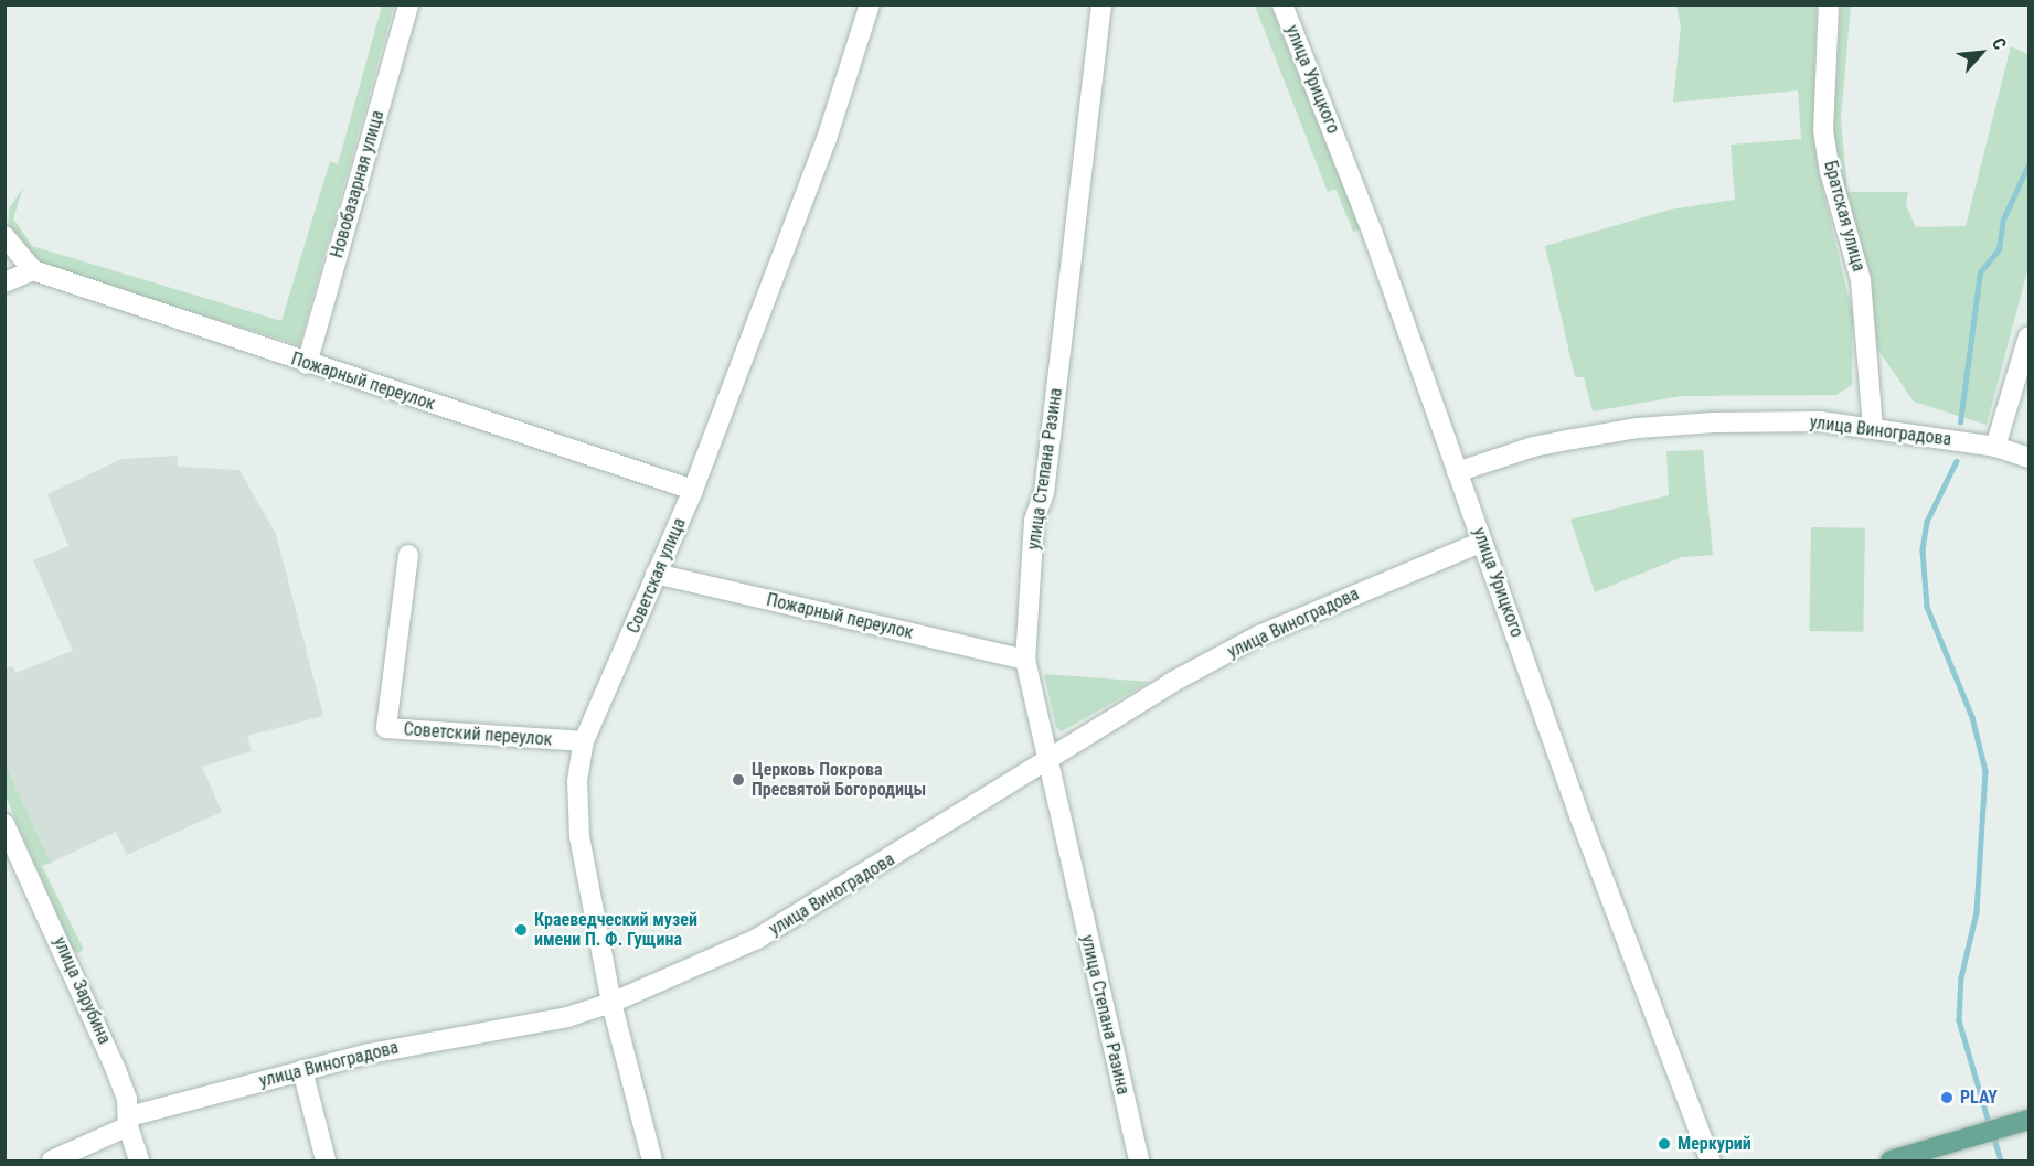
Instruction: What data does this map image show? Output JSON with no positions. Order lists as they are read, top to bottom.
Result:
{
  "streets": {
    "street": [
      "улица Урицкого",
      "Новобазарная улица",
      "Братская улица",
      "Пожарный переулок",
      "улица Виноградова",
      "улица Степана Разина",
      "Советская улица",
      "Советский переулок",
      "улица Зарубина"
    ]
  },
  "crossings": [
    ["улица Урицкого", "улица Виноградова"],
    ["Новобазарная улица", "Пожарный переулок"],
    ["Братская улица", "улица Виноградова"],
    ["Пожарный переулок", "улица Степана Разина"],
    ["Пожарный переулок", "Советская улица"],
    ["улица Виноградова", "улица Степана Разина"],
    ["улица Виноградова", "Советская улица"],
    ["улица Виноградова", "улица Зарубина"],
    ["Советская улица", "Советский переулок"]
  ],
  "places": [
    "Церковь Покрова Пресвятой Богородицы",
    "Краеведческий музей имени П. Ф. Гущина",
    "PLAY",
    "Меркурий"
  ],
  "north": "top right"
}
